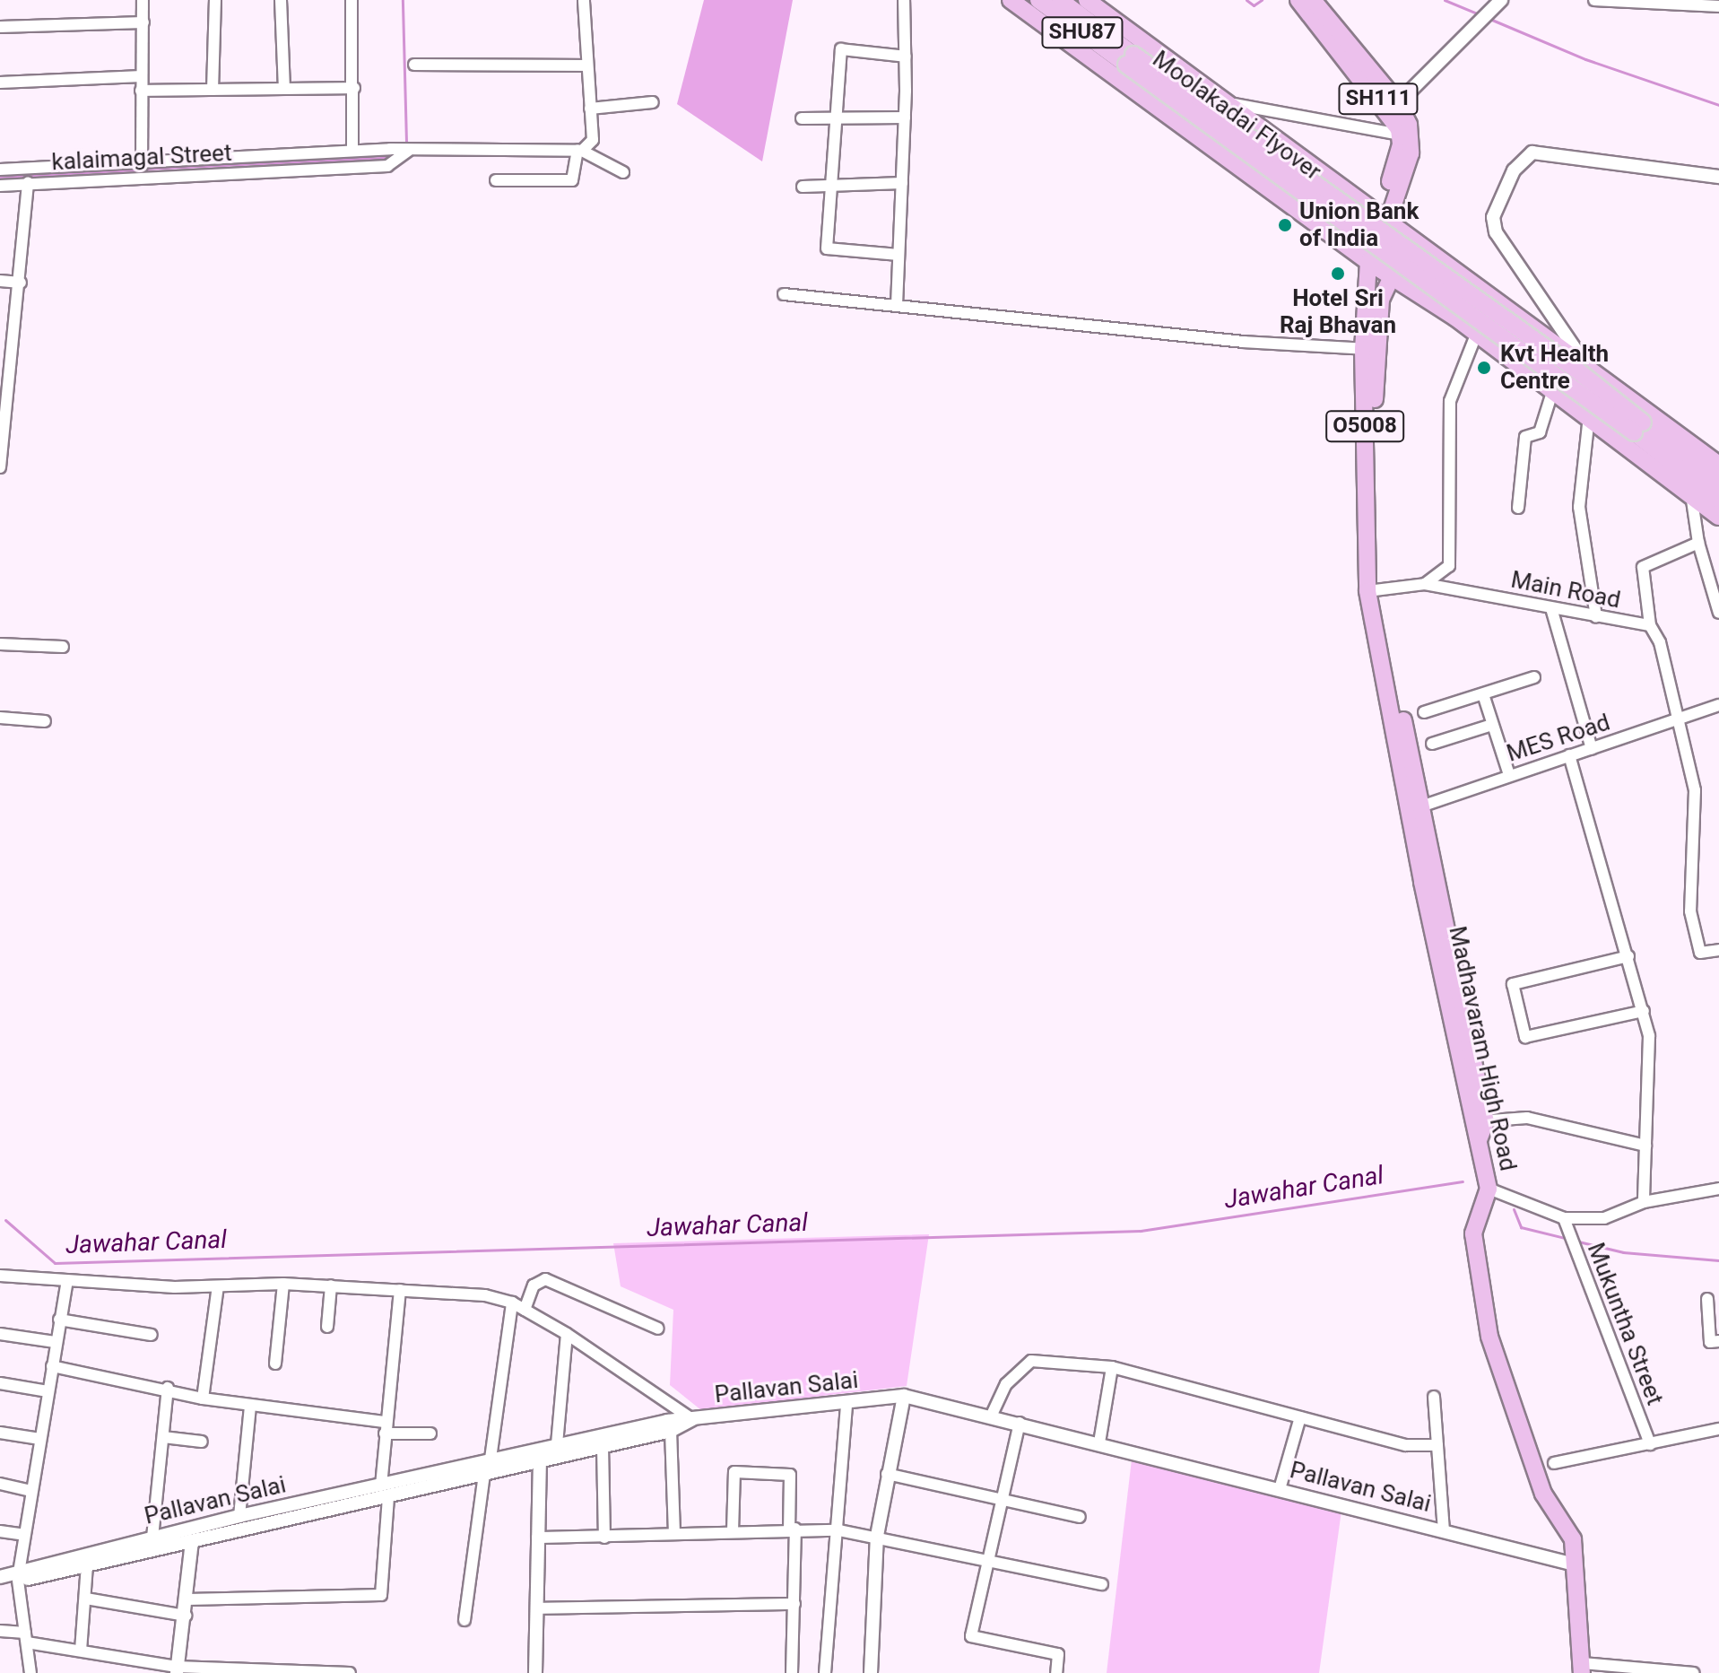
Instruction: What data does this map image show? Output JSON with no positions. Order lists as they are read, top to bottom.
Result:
{
  "streets": {
    "main road": [
      "SHU87",
      "SH111",
      "Moolakadai Flyover",
      "O5008",
      "Madhavaram High Road"
    ],
    "street": [
      "kalaimagal Street",
      "Main Road",
      "MES Road",
      "Mukuntha Street",
      "Pallavan Salai"
    ]
  },
  "crossings": [
    ["O5008", "Main Road"],
    ["Main Road", "MES Road"],
    ["Madhavaram High Road", "Pallavan Salai"]
  ],
  "water": ["Jawahar Canal"],
  "places": ["Union Bank of India", "Hotel Sri Raj Bhavan", "Kvt Health Centre"]
}
